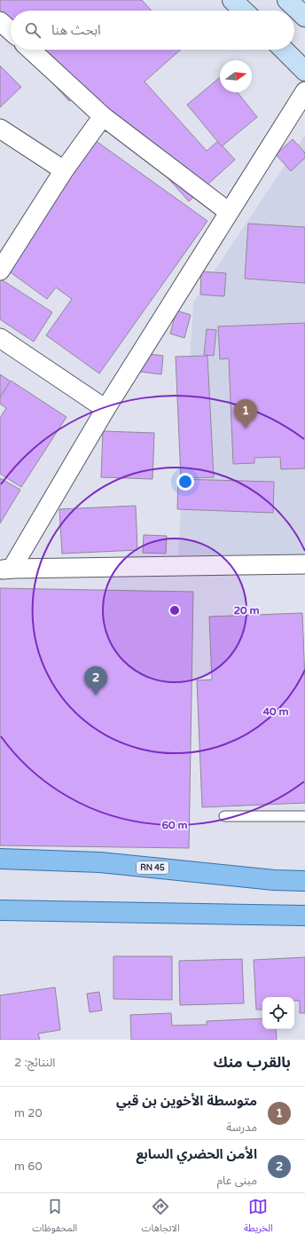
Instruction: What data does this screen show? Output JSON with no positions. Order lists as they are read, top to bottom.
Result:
{
  "streets": {
    "main road": ["RN 45"]
  },
  "north": "right",
  "page": {
    "search": "ابحث هنا",
    "pins": ["1", "2"],
    "heading": ["بالقرب منك", "النتائج: 2"],
    "list": [
      {
        "mark": "1",
        "name": "متوسطة الأخوين بن قبي",
        "note": "مدرسة",
        "value": "20 m"
      },
      {
        "mark": "2",
        "name": "الأمن الحضري السابع",
        "note": "مبنى عام",
        "value": "60 m"
      }
    ],
    "nav": ["الخريطة", "الاتجاهات", "المحفوظات"]
  },
  "rings": ["20 m", "40 m", "60 m"]
}
